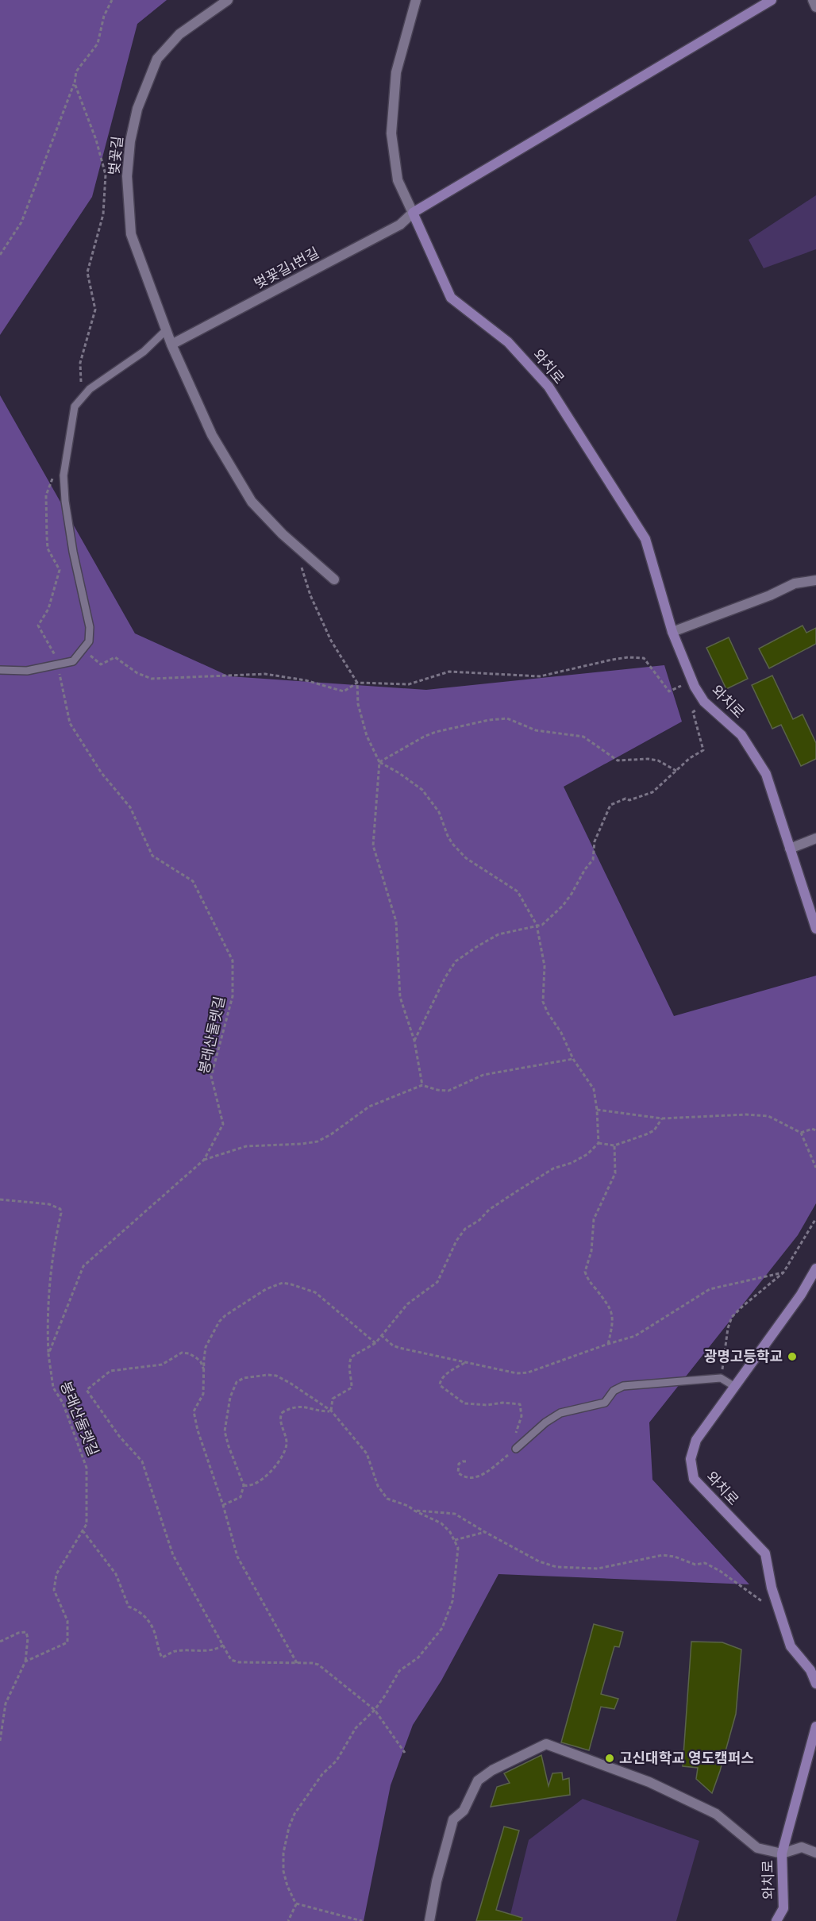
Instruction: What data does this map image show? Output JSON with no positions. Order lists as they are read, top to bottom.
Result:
{
  "streets": {
    "main road": ["와치로"],
    "street": ["벚꽃길", "벚꽃길1번길"],
    "path": ["봉래산둘렛길"]
  },
  "crossings": [
    ["벚꽃길", "벚꽃길1번길"],
    ["벚꽃길1번길", "와치로"]
  ],
  "places": ["광명고등학교", "고신대학교 영도캠퍼스"]
}
